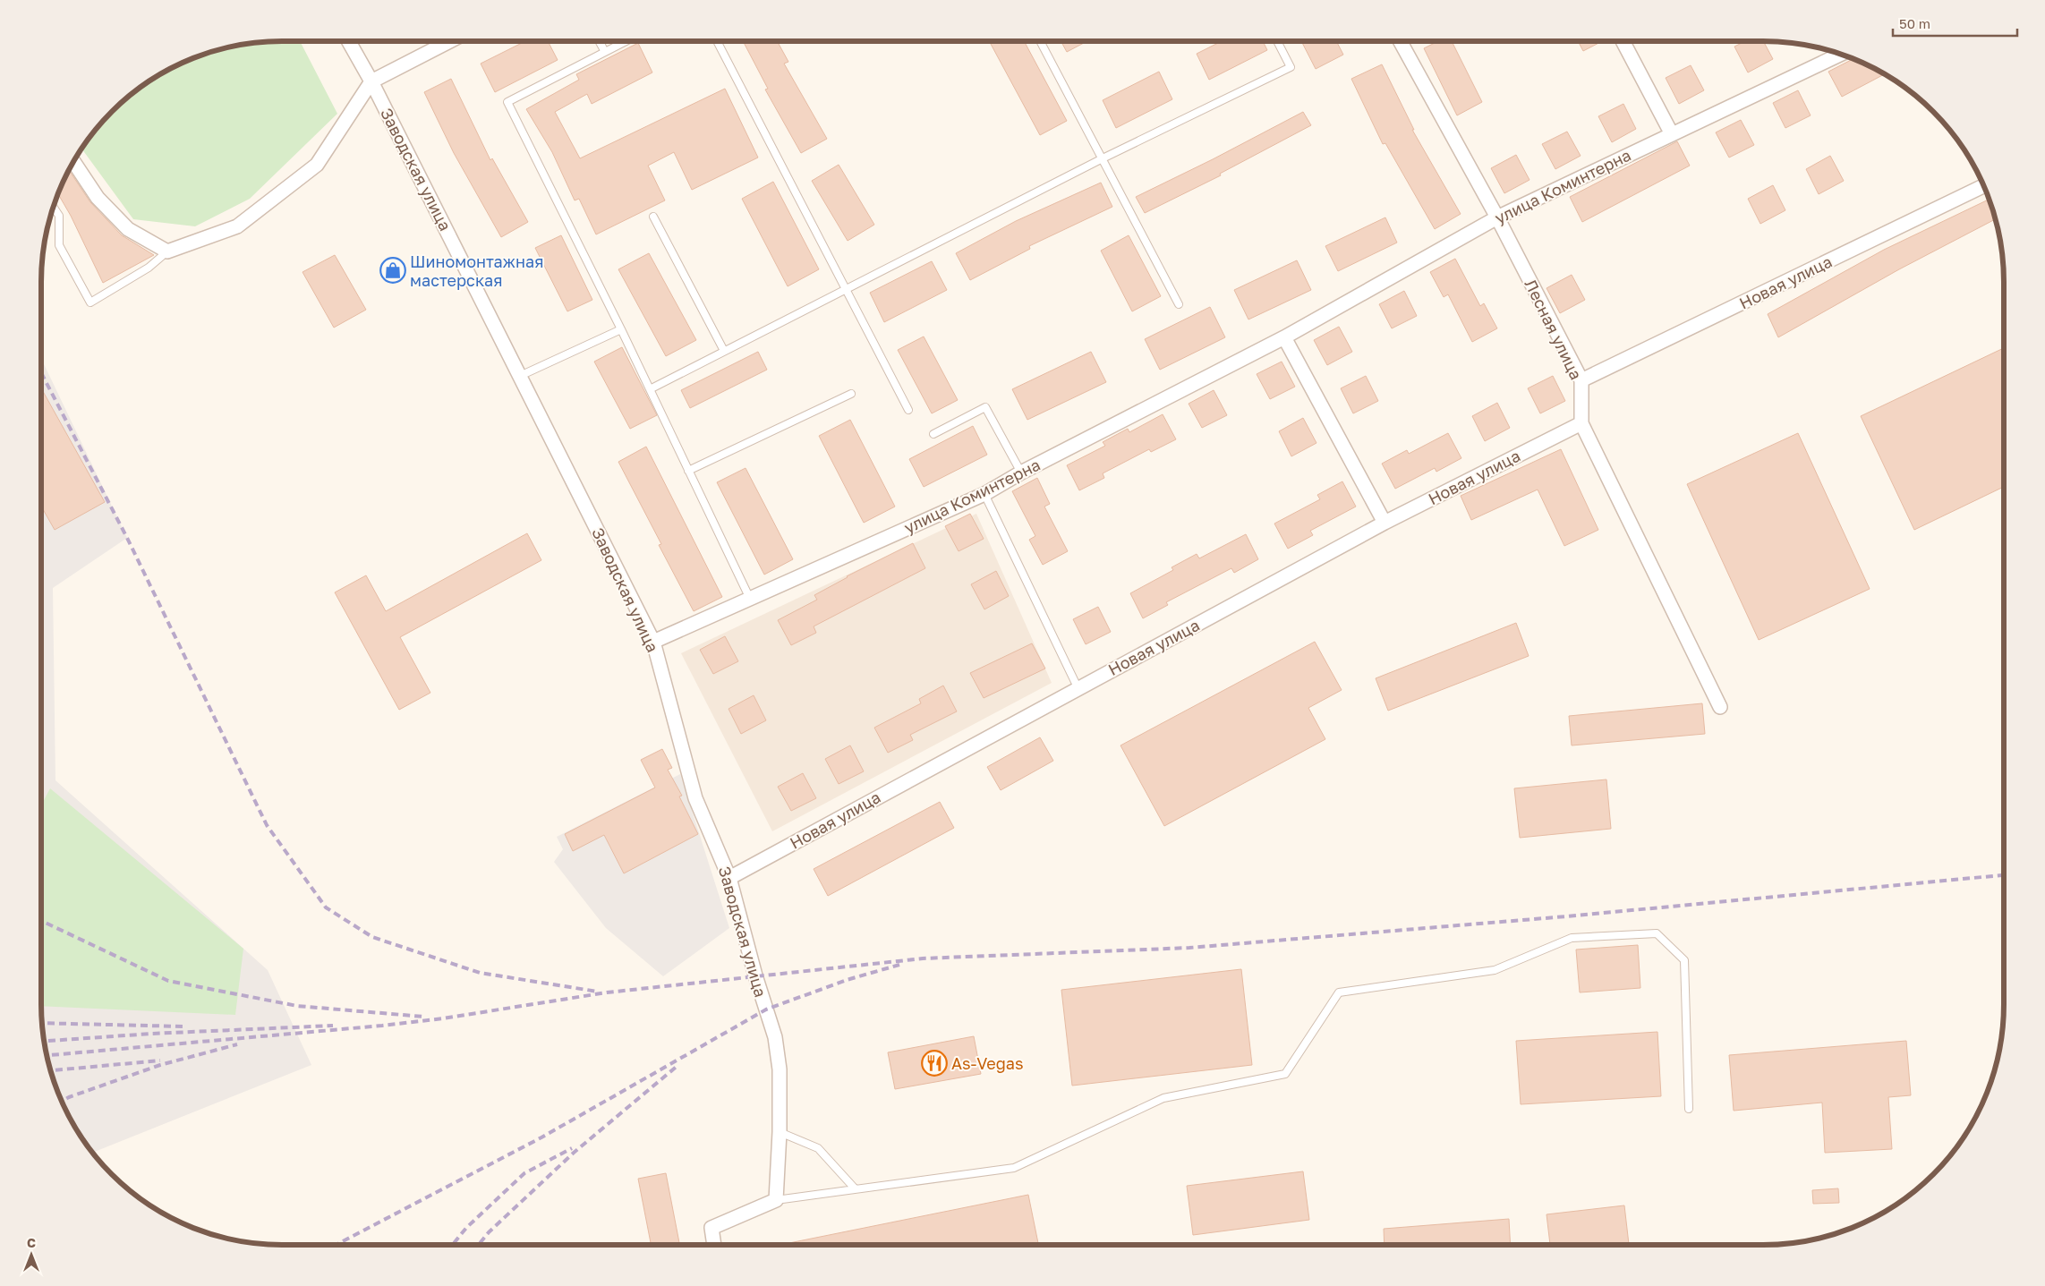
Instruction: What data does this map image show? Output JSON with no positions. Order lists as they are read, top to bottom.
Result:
{
  "streets": {
    "street": [
      "Заводская улица",
      "улица Коминтерна",
      "Новая улица",
      "Лесная улица"
    ]
  },
  "crossings": [
    ["Заводская улица", "улица Коминтерна"],
    ["Заводская улица", "Новая улица"],
    ["улица Коминтерна", "Лесная улица"],
    ["Новая улица", "Лесная улица"]
  ],
  "places": {
    "shop": ["Шиномонтажная мастерская"],
    "restaurant": ["As-Vegas"]
  },
  "scale_bar": "50 m",
  "north": "top"
}
